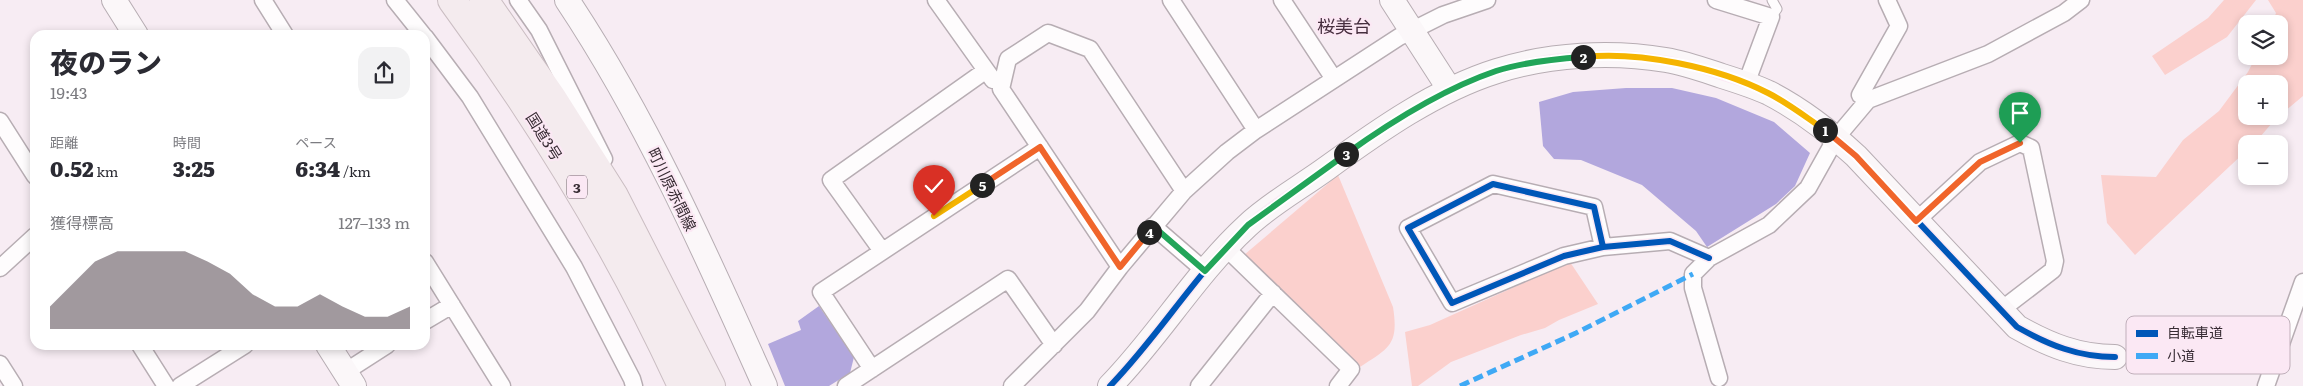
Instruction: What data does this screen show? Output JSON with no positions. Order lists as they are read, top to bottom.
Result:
{
  "streets": {
    "highway": ["国道3号", "3"],
    "street": ["町川原赤間線"]
  },
  "districts": ["桜美台"],
  "legend": ["自転車道", "小道"],
  "page": {
    "map_buttons": ["+", "−"],
    "heading": ["夜のラン", "19:43"],
    "pins": [
      "2",
      "1",
      "3",
      "5",
      "4"
    ],
    "stats": [
      ["距離", "0.52 km"],
      ["時間", "3:25"],
      ["ペース", "6:34 /km"]
    ],
    "chart": ["獲得標高", "127–133 m"]
  }
}
